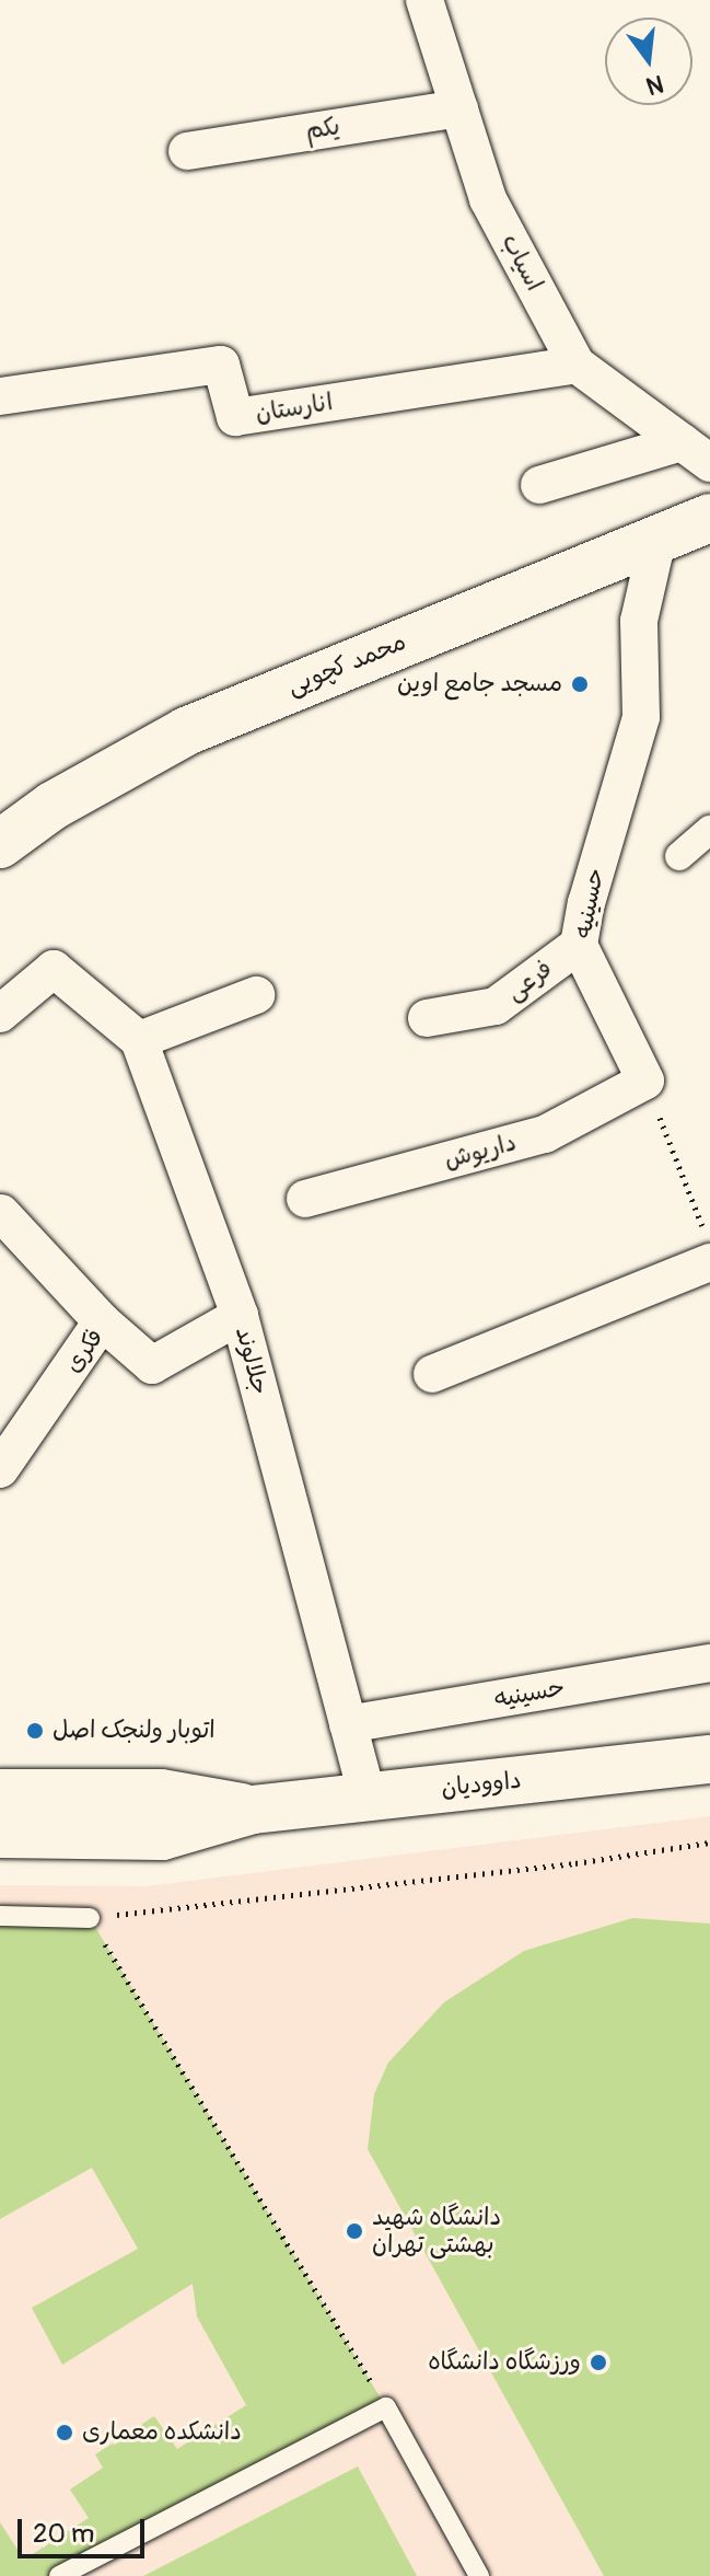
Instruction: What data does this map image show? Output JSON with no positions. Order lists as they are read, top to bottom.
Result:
{
  "streets": {
    "street": [
      "یکم",
      "اسیاب",
      "انارستان",
      "محمد کچویی",
      "حسینیه",
      "فرعی",
      "داریوش",
      "فکری",
      "جلالوند",
      "داوودیان"
    ]
  },
  "crossings": [
    ["یکم", "اسیاب"],
    ["اسیاب", "انارستان"],
    ["محمد کچویی", "حسینیه"],
    ["حسینیه", "فرعی"],
    ["حسینیه", "داریوش"],
    ["حسینیه", "جلالوند"],
    ["فکری", "جلالوند"],
    ["جلالوند", "داوودیان"]
  ],
  "places": [
    "مسجد جامع اوین",
    "اتوبار ولنجک اصل",
    "دانشگاه شهید بهشتی تهران",
    "ورزشگاه دانشگاه",
    "دانشکده معماری"
  ],
  "scale_bar": "20 m",
  "north": "bottom"
}
